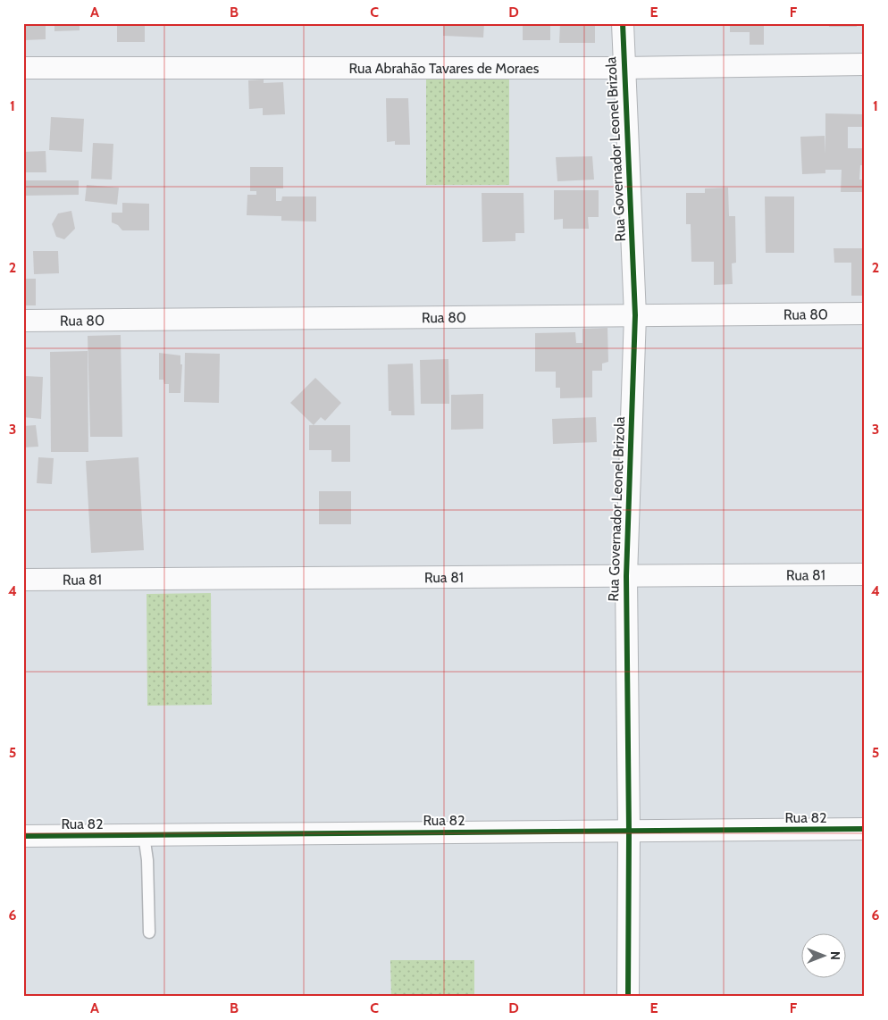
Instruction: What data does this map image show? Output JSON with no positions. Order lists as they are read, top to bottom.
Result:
{
  "streets": {
    "street": [
      "Rua Abrahão Tavares de Moraes",
      "Rua Governador Leonel Brizola",
      "Rua 80",
      "Rua 81",
      "Rua 82"
    ]
  },
  "crossings": [
    ["Rua Abrahão Tavares de Moraes", "Rua Governador Leonel Brizola"],
    ["Rua Governador Leonel Brizola", "Rua 80"],
    ["Rua Governador Leonel Brizola", "Rua 81"],
    ["Rua Governador Leonel Brizola", "Rua 82"]
  ],
  "north": "right",
  "grid": {
    "columns": [
      "A",
      "B",
      "C",
      "D",
      "E",
      "F"
    ],
    "rows": [
      "1",
      "2",
      "3",
      "4",
      "5",
      "6"
    ]
  }
}
